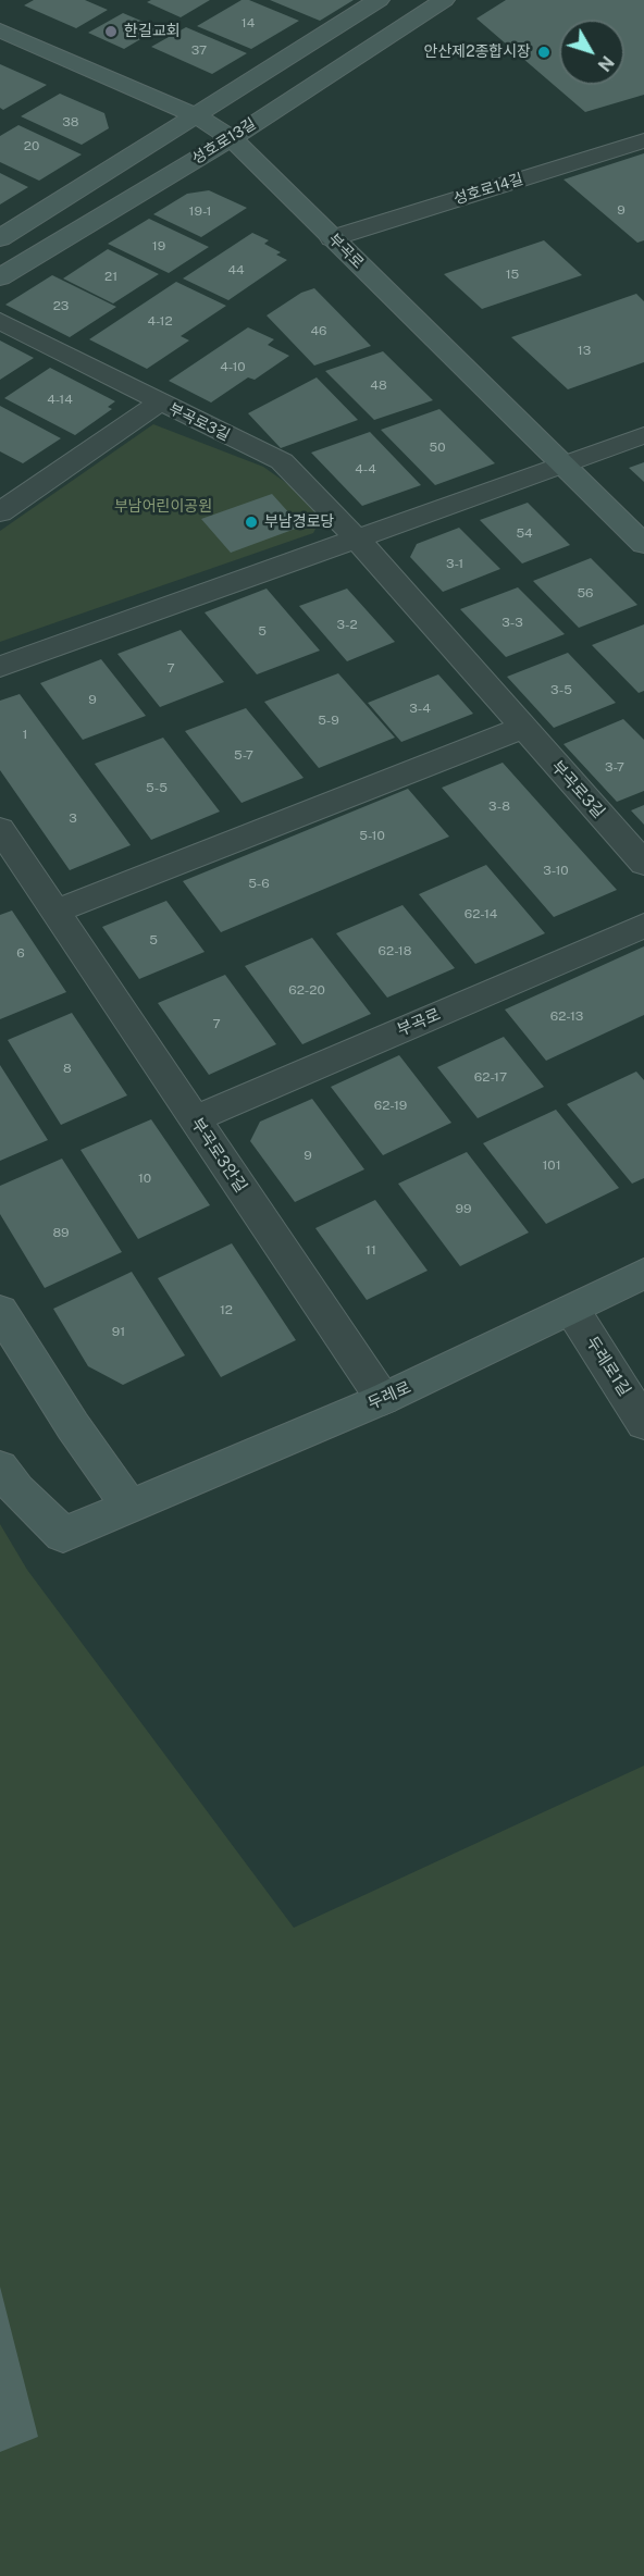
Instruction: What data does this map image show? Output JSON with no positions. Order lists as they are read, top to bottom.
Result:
{
  "streets": {
    "street": [
      "성호로13길",
      "성호로14길",
      "부곡로",
      "부곡로3길",
      "부곡로3안길",
      "두레로1길",
      "두레로"
    ]
  },
  "crossings": [
    ["성호로13길", "부곡로"],
    ["성호로14길", "부곡로"],
    ["부곡로", "부곡로3안길"],
    ["부곡로3안길", "두레로"],
    ["두레로1길", "두레로"]
  ],
  "parks": ["부남어린이공원"],
  "places": ["한길교회", "안산제2종합시장", "부남경로당"],
  "house_numbers": [
    "14",
    "37",
    "38",
    "20",
    "9",
    "19-1",
    "19",
    "44",
    "15",
    "21",
    "23",
    "4-12",
    "46",
    "13",
    "4-10",
    "48",
    "4-14",
    "50",
    "4-4",
    "54",
    "3-1",
    "56",
    "3-3",
    "3-2",
    "5",
    "7",
    "3-5",
    "9",
    "3-4",
    "5-9",
    "1",
    "5-7",
    "3-7",
    "5-5",
    "3-8",
    "3",
    "5-10",
    "3-10",
    "5-6",
    "62-14",
    "5",
    "62-18",
    "6",
    "62-20",
    "62-13",
    "7",
    "8",
    "62-17",
    "62-19",
    "9",
    "101",
    "10",
    "99",
    "89",
    "11",
    "12",
    "91"
  ],
  "north": "bottom right"
}
